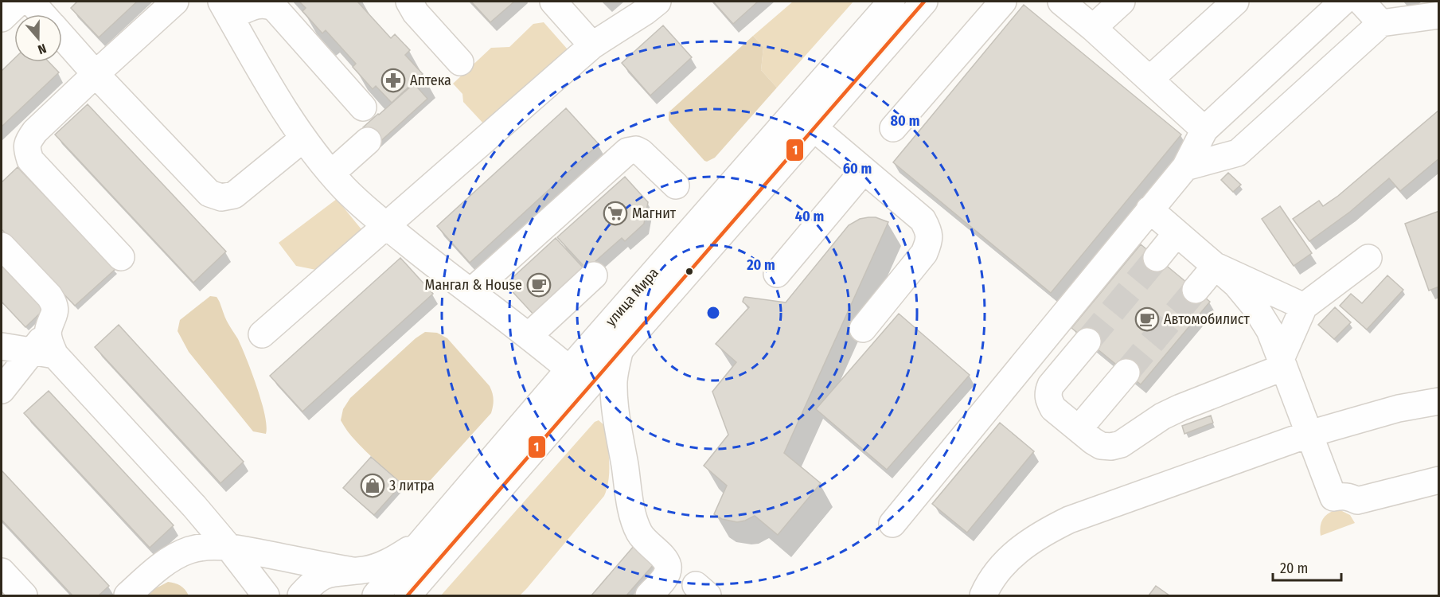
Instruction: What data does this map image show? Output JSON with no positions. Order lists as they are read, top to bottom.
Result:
{
  "streets": {
    "main road": ["улица Мира"]
  },
  "places": {
    "pharmacy": ["Аптека"],
    "supermarket": ["Магнит"],
    "cafe": ["Мангал & House", "Автомобилист"],
    "shop": ["3 литра"]
  },
  "lines": ["transit line 1"],
  "scale_bar": "20 m",
  "north": "bottom",
  "rings": [
    "80 m",
    "60 m",
    "40 m",
    "20 m"
  ]
}
